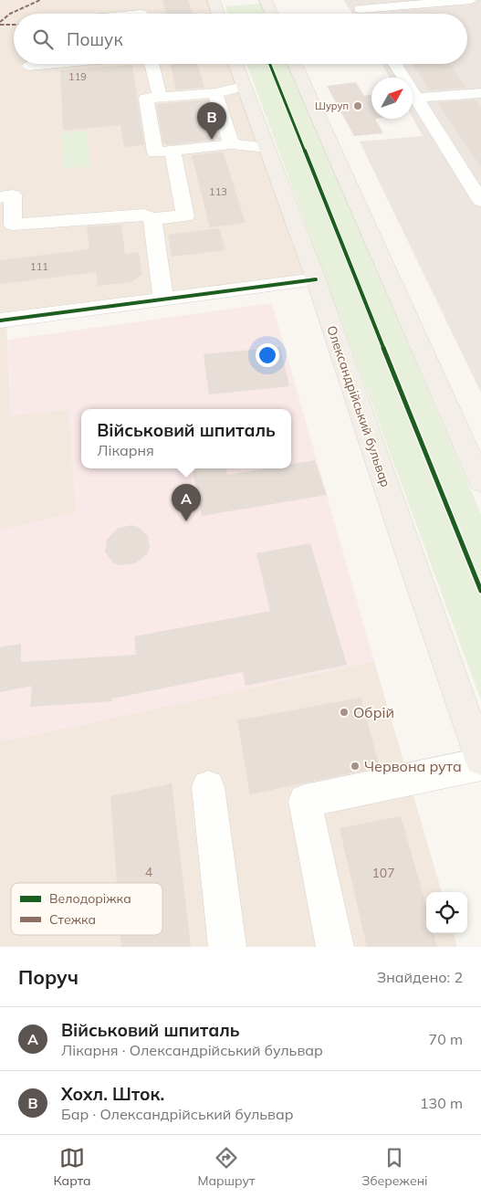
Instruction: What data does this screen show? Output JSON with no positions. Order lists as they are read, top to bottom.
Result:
{
  "streets": {
    "main road": ["Олександрійський бульвар"]
  },
  "places": ["Шуруп", "Обрій", "Червона рута"],
  "house_numbers": [
    "119",
    "113",
    "111",
    "4",
    "107"
  ],
  "legend": ["Велодоріжка", "Стежка"],
  "north": "top right",
  "page": {
    "search": "Пошук",
    "pins": ["B", "A"],
    "popup": ["Військовий шпиталь", "Лікарня"],
    "heading": ["Поруч", "Знайдено: 2"],
    "list": [
      {
        "mark": "A",
        "name": "Військовий шпиталь",
        "note": "Лікарня · Олександрійський бульвар",
        "value": "70 m"
      },
      {
        "mark": "B",
        "name": "Хохл. Шток.",
        "note": "Бар · Олександрійський бульвар",
        "value": "130 m"
      }
    ],
    "nav": ["Карта", "Маршрут", "Збережені"]
  }
}
